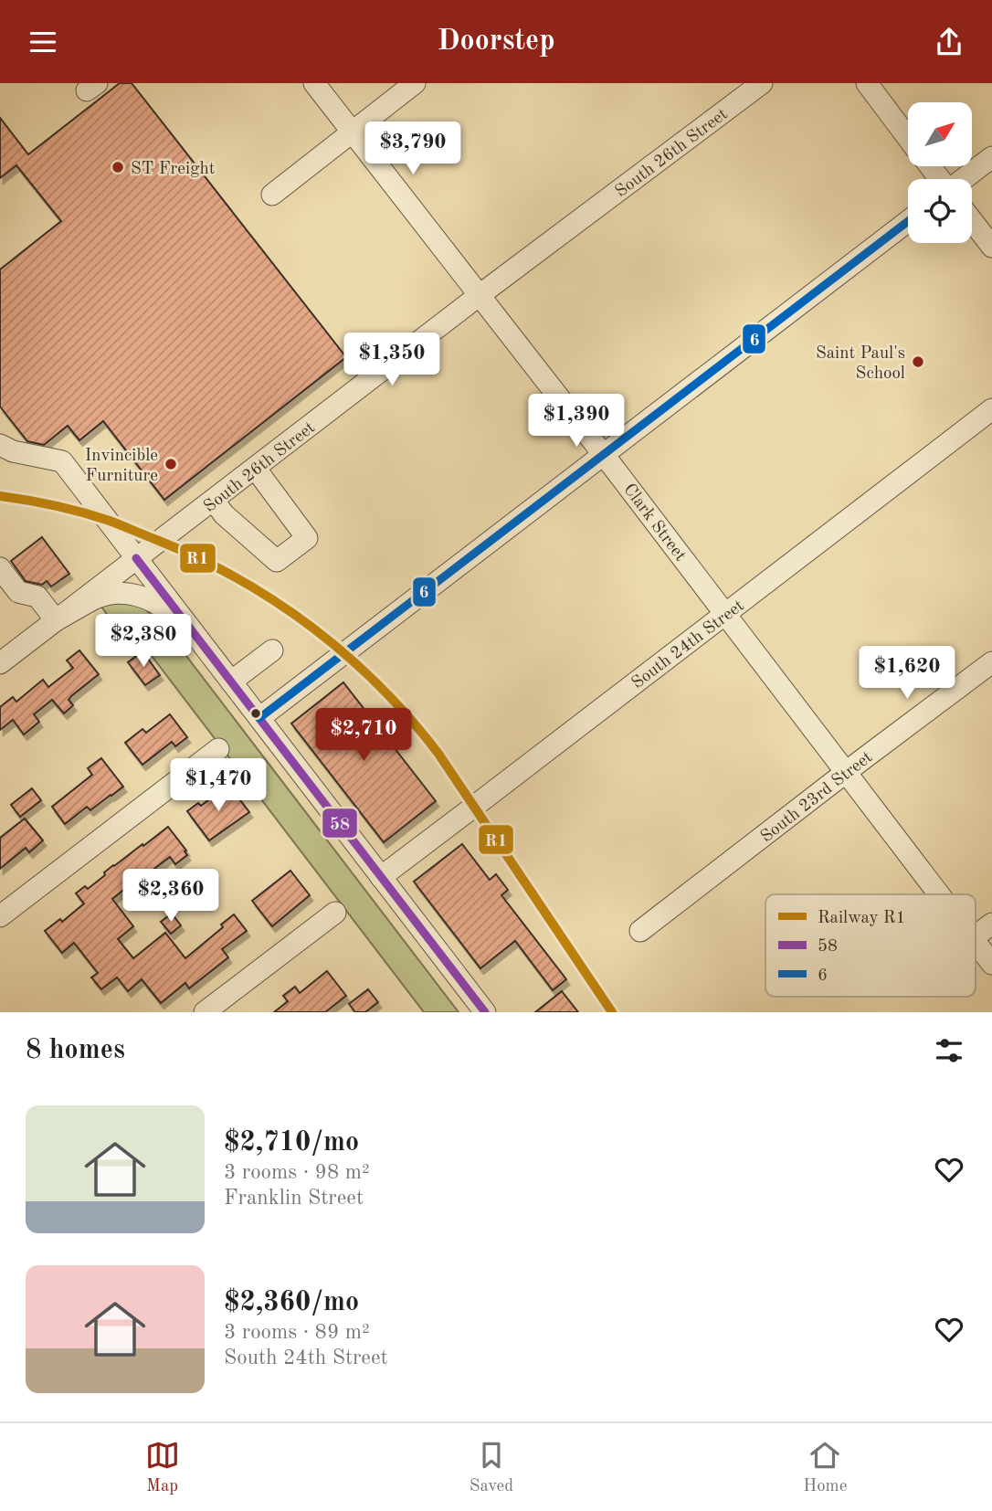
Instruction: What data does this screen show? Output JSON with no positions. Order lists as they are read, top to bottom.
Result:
{
  "streets": {
    "street": [
      "South 26th Street",
      "Clark Street",
      "South 24th Street",
      "South 23rd Street"
    ]
  },
  "crossings": [
    ["South 26th Street", "Clark Street"],
    ["Clark Street", "South 24th Street"],
    ["Clark Street", "South 23rd Street"]
  ],
  "places": ["ST Freight", "Saint Paul's School", "Invincible Furniture"],
  "lines": ["transit line 6", "rail line R1", "transit line 58"],
  "legend": ["Railway R1", "58", "6"],
  "north": "top right",
  "page": {
    "header": "Doorstep",
    "price": [
      "$3,790",
      "$1,350",
      "$1,390",
      "$2,380",
      "$1,620",
      "$2,710",
      "$1,470",
      "$2,360"
    ],
    "heading": "8 homes",
    "list": [
      {
        "name": "$2,710/mo",
        "note": "3 rooms · 98 m² · Franklin Street"
      },
      {
        "name": "$2,360/mo",
        "note": "3 rooms · 89 m² · South 24th Street"
      }
    ],
    "tabs": ["Map", "Saved", "Home"]
  }
}
